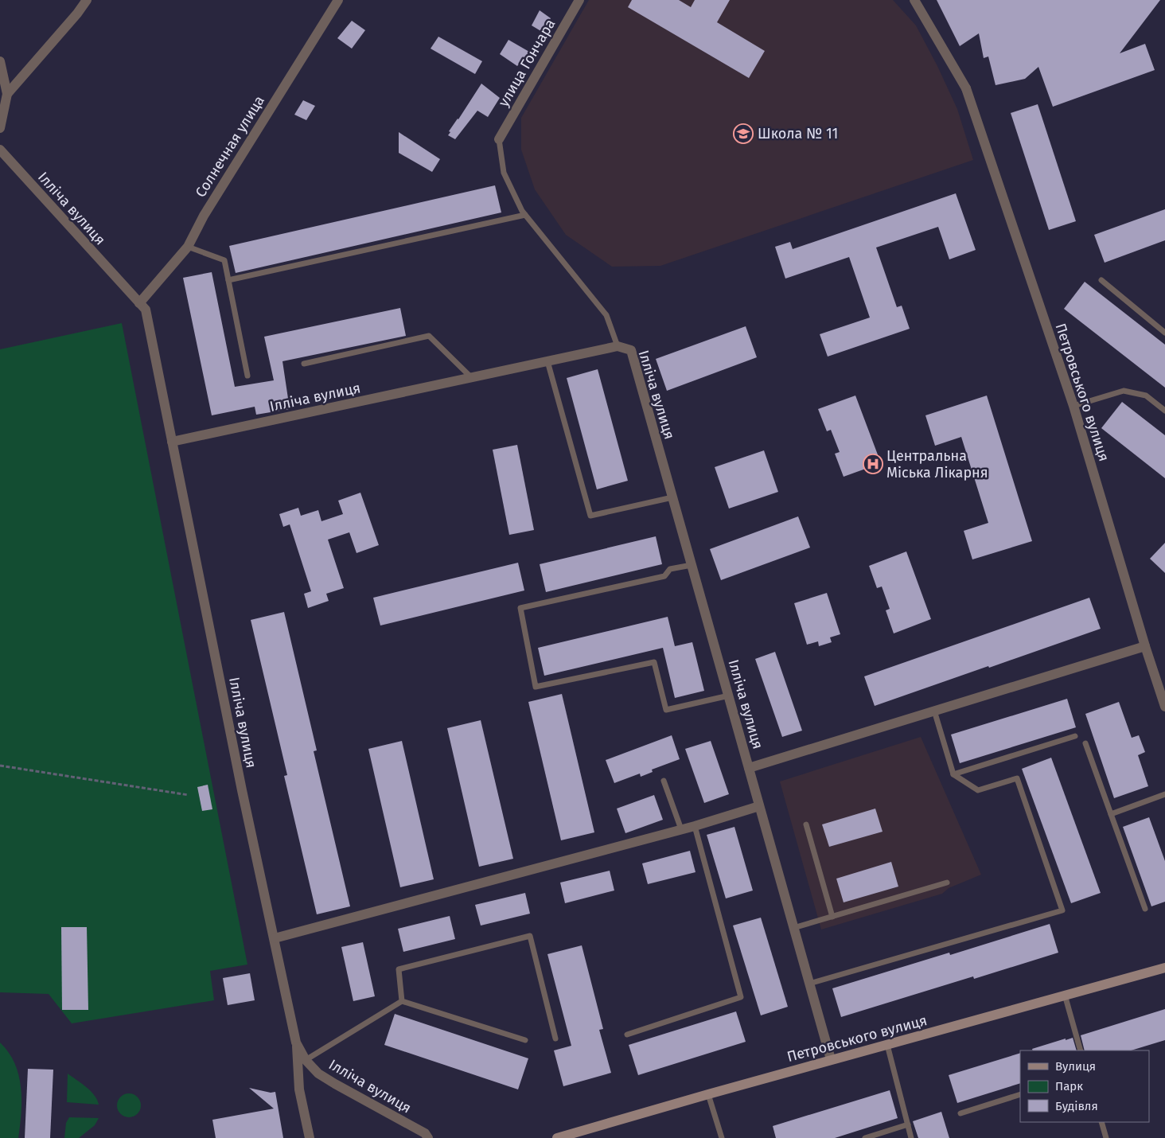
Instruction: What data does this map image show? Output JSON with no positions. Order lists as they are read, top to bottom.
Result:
{
  "streets": {
    "main road": ["Петровського вулиця"],
    "street": ["улица Гончара", "Солнечная улица", "Ілліча вулиця"]
  },
  "crossings": [
    ["Солнечная улица", "Ілліча вулиця"],
    ["Ілліча вулиця", "Петровського вулиця"]
  ],
  "places": {
    "school or university": ["Школа № 11"],
    "hospital": ["Центральна Міська Лікарня"]
  },
  "legend": ["Вулиця", "Парк", "Будівля"]
}
